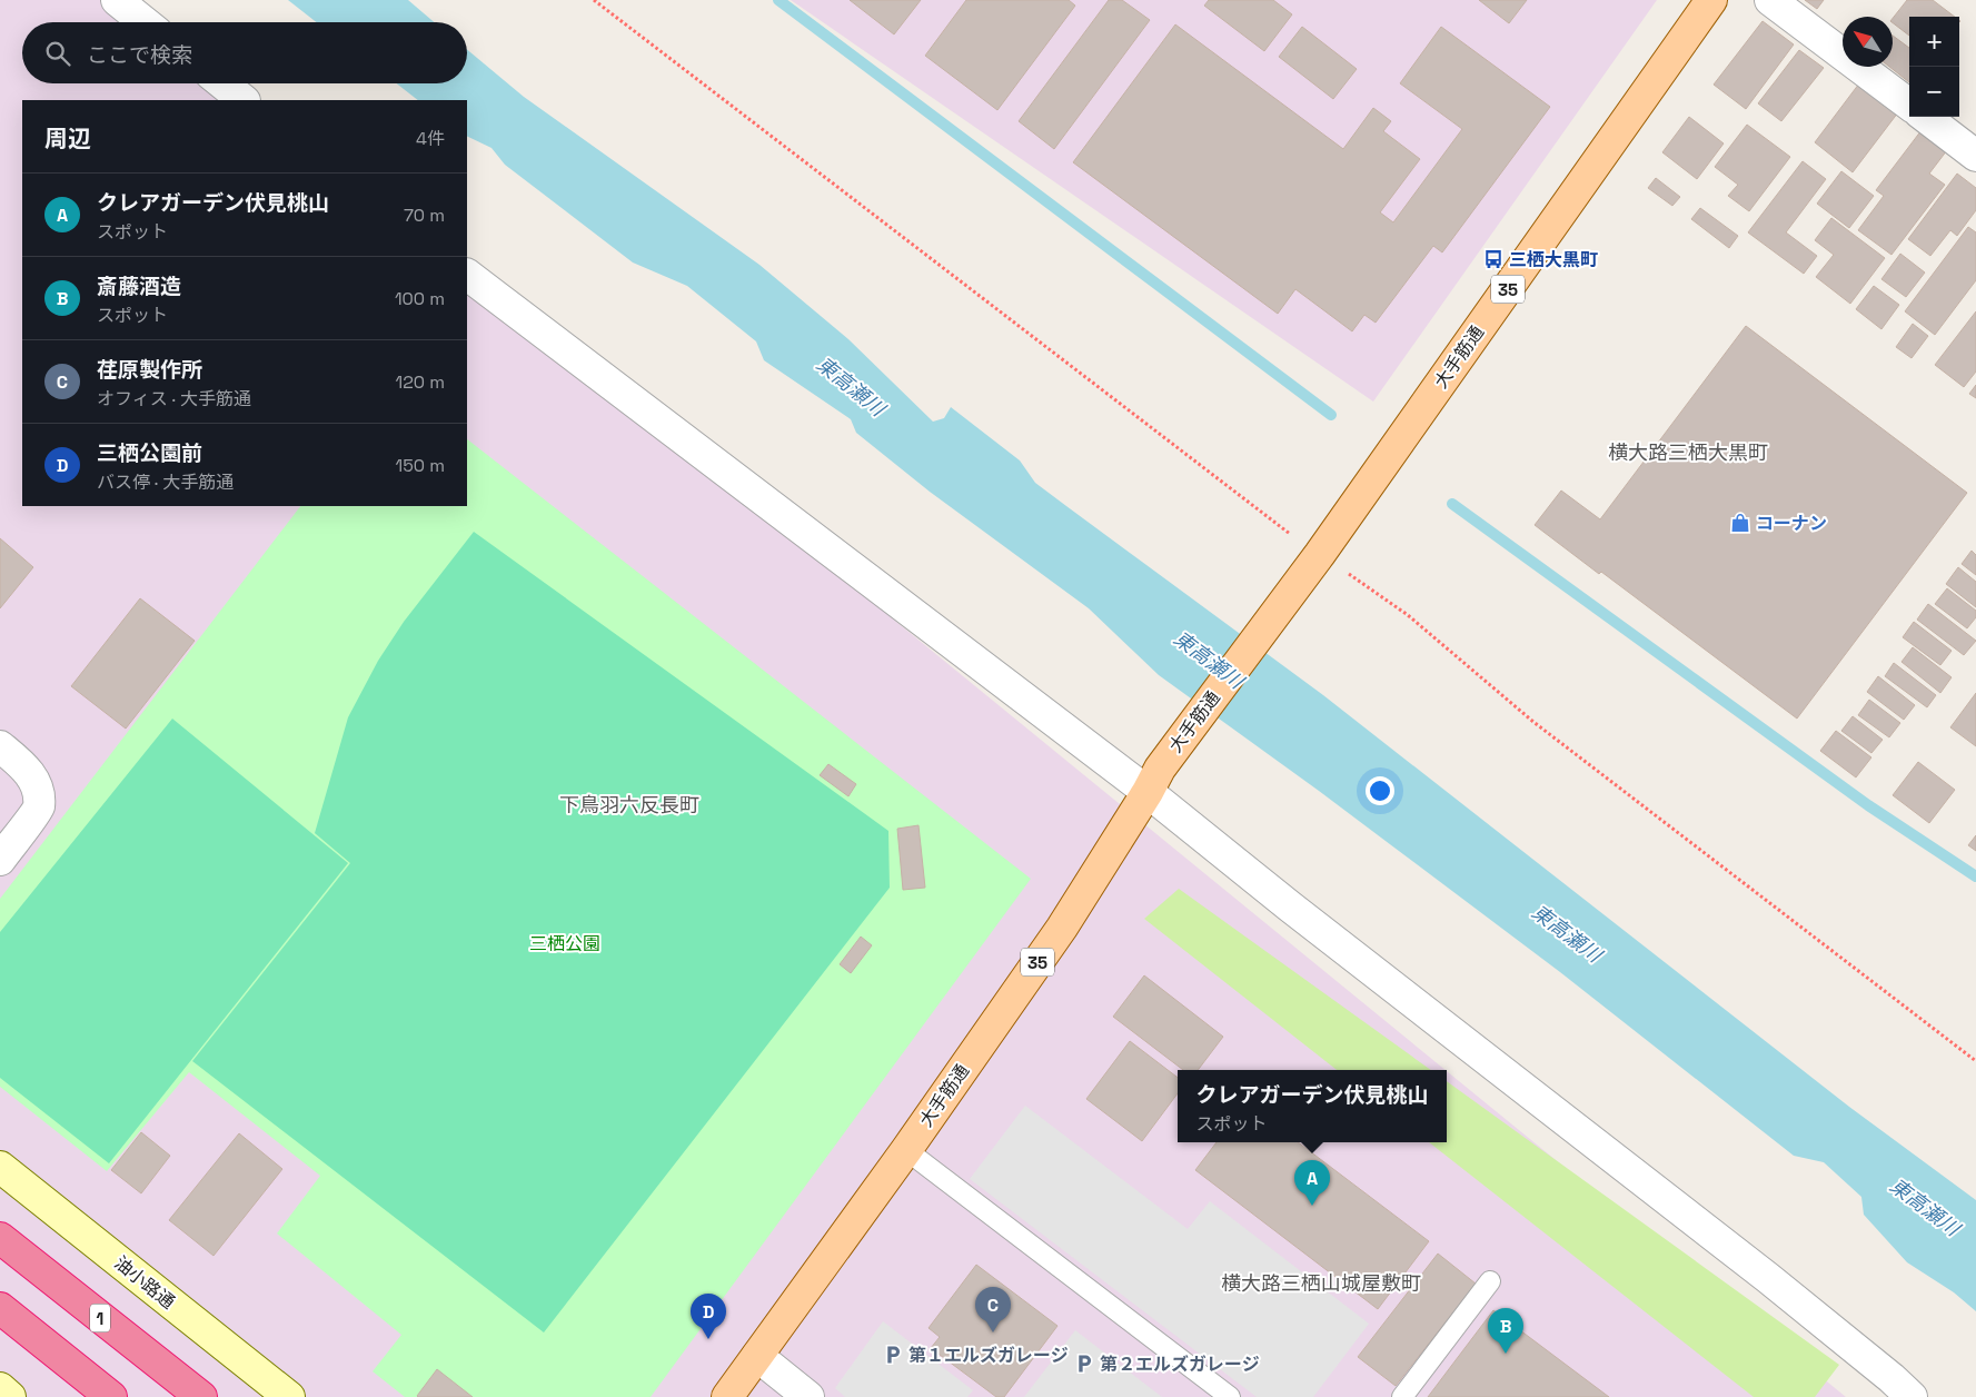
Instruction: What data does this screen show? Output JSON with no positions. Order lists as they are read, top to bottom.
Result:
{
  "streets": {
    "highway": ["1"],
    "main road": ["35", "大手筋通"],
    "street": ["油小路通"]
  },
  "districts": ["横大路三栖大黒町", "下鳥羽六反長町", "横大路三栖山城屋敷町"],
  "water": ["東高瀬川"],
  "parks": ["三栖公園"],
  "places": {
    "bus stop": ["三栖大黒町"],
    "shop": ["コーナン"],
    "parking": ["第１エルズガレージ", "第２エルズガレージ"]
  },
  "north": "top left",
  "page": {
    "map_buttons": ["+", "−"],
    "search": "ここで検索",
    "heading": ["周辺", "4件"],
    "list": [
      {
        "mark": "A",
        "name": "クレアガーデン伏見桃山",
        "note": "スポット",
        "value": "70 m"
      },
      {
        "mark": "B",
        "name": "斎藤酒造",
        "note": "スポット",
        "value": "100 m"
      },
      {
        "mark": "C",
        "name": "荏原製作所",
        "note": "オフィス · 大手筋通",
        "value": "120 m"
      },
      {
        "mark": "D",
        "name": "三栖公園前",
        "note": "バス停 · 大手筋通",
        "value": "150 m"
      }
    ],
    "popup": ["クレアガーデン伏見桃山", "スポット"],
    "pins": [
      "A",
      "C",
      "D",
      "B"
    ]
  }
}
